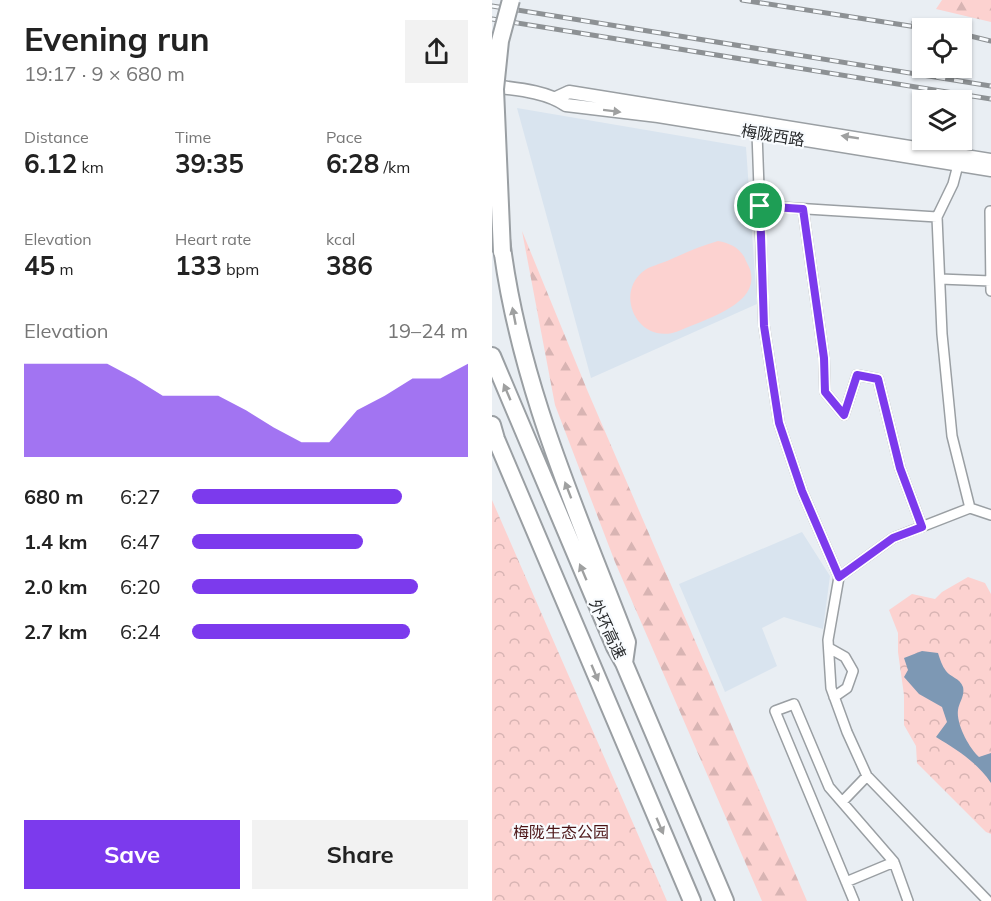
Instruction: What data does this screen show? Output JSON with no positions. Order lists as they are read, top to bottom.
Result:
{
  "streets": {
    "highway": ["外环高速"],
    "street": ["梅陇西路"]
  },
  "parks": ["梅陇生态公园"],
  "page": {
    "heading": ["Evening run", "19:17 · 9 × 680 m"],
    "stats": [
      ["Distance", "6.12 km"],
      ["Time", "39:35"],
      ["Pace", "6:28 /km"],
      ["Elevation", "45 m"],
      ["Heart rate", "133 bpm"],
      ["kcal", "386"]
    ],
    "chart": ["Elevation", "19–24 m"],
    "list": [
      {
        "name": "680 m",
        "note": "6:27"
      },
      {
        "name": "1.4 km",
        "note": "6:47"
      },
      {
        "name": "2.0 km",
        "note": "6:20"
      },
      {
        "name": "2.7 km",
        "note": "6:24"
      }
    ],
    "buttons": ["Save", "Share"]
  }
}
